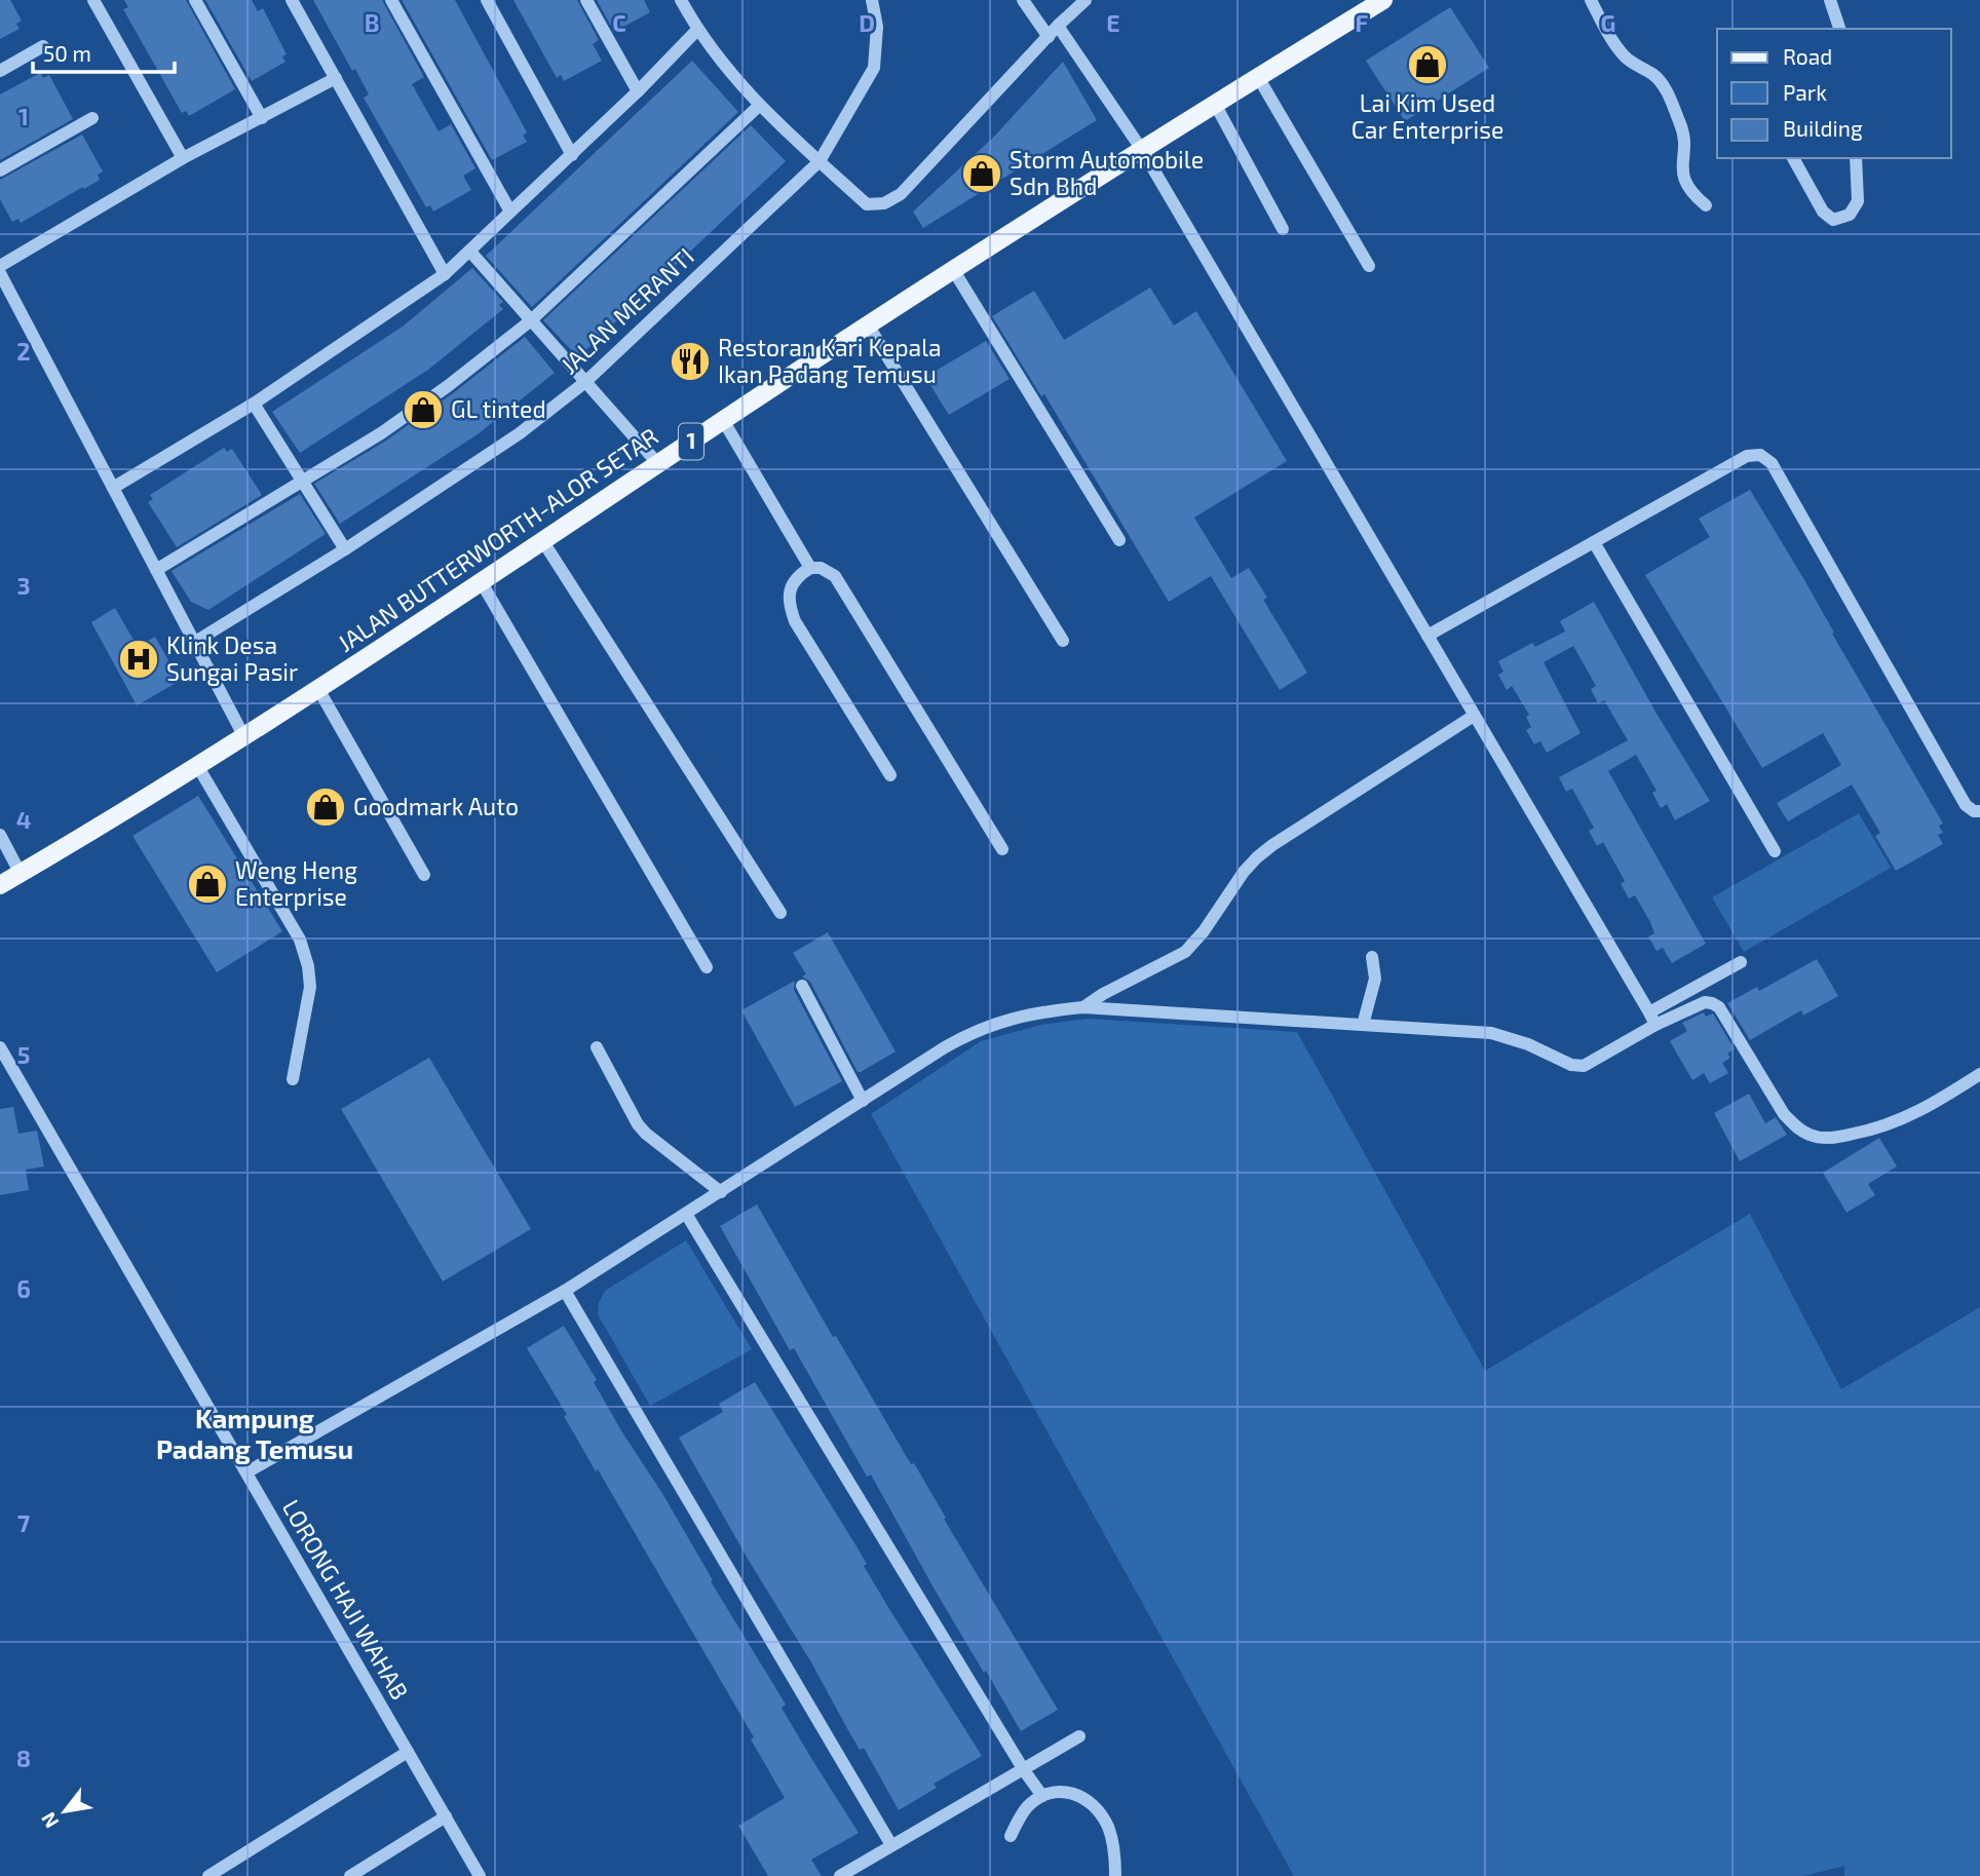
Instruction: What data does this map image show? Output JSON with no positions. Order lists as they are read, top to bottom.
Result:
{
  "streets": {
    "main road": ["1", "JALAN BUTTERWORTH-ALOR SETAR"],
    "street": ["JALAN MERANTI", "LORONG HAJI WAHAB"]
  },
  "districts": ["Kampung Padang Temusu"],
  "places": {
    "shop": [
      "Lai Kim Used Car Enterprise",
      "Storm Automobile Sdn Bhd",
      "GL tinted",
      "Goodmark Auto",
      "Weng Heng Enterprise"
    ],
    "restaurant": ["Restoran Kari Kepala Ikan Padang Temusu"],
    "hospital": ["Klink Desa Sungai Pasir"]
  },
  "legend": ["Road", "Park", "Building"],
  "scale_bar": "50 m",
  "north": "bottom left",
  "grid": {
    "columns": [
      "B",
      "C",
      "D",
      "E",
      "F",
      "G"
    ],
    "rows": [
      "1",
      "2",
      "3",
      "4",
      "5",
      "6",
      "7",
      "8"
    ]
  }
}
